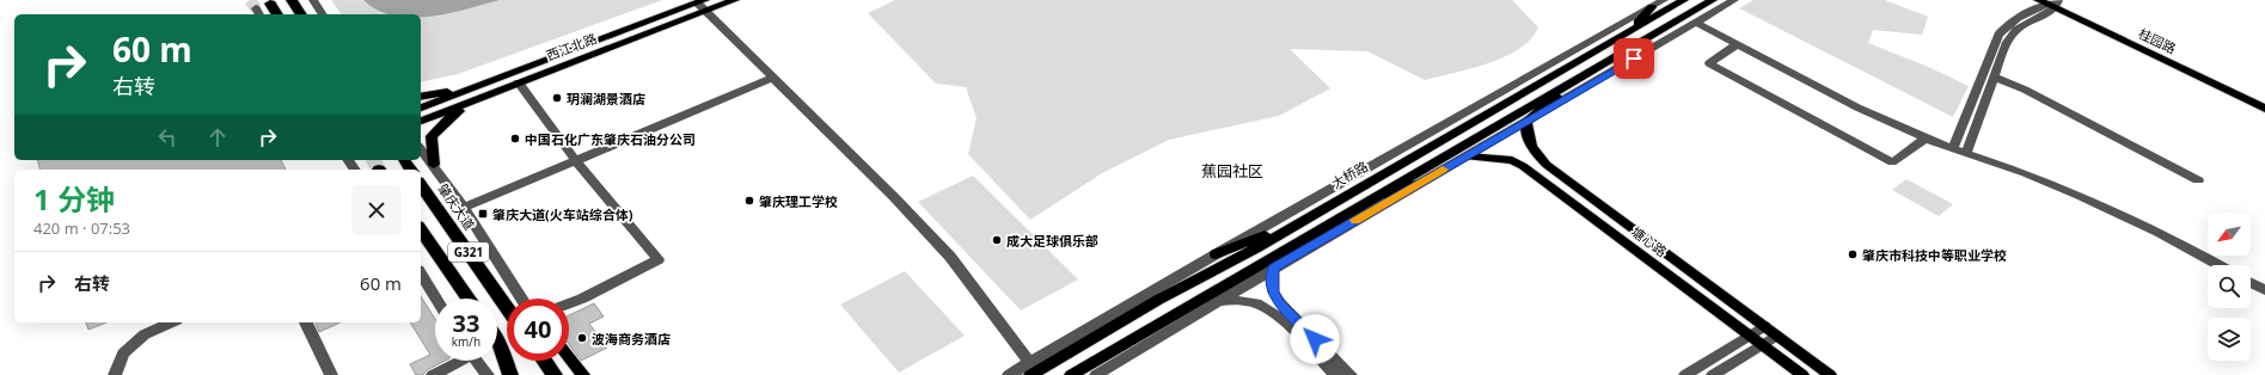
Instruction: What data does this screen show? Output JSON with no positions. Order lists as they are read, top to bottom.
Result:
{
  "streets": {
    "highway": ["肇庆大道", "G321"],
    "main road": [
      "桂园路",
      "西江北路",
      "大桥路",
      "塘心路"
    ]
  },
  "districts": ["蕉园社区"],
  "places": {
    "other": [
      "玥澜湖景酒店",
      "中国石化广东肇庆石油分公司",
      "肇庆理工学校",
      "成大足球俱乐部",
      "肇庆市科技中等职业学校",
      "波海商务酒店"
    ],
    "transit": ["肇庆大道(火车站综合体)"]
  },
  "north": "bottom left",
  "page": {
    "turn": ["60 m", "右转"],
    "heading": ["1 分钟", "420 m · 07:53"],
    "list": [
      {
        "name": "右转",
        "value": "60 m"
      }
    ],
    "speed": "33 km/h",
    "limit": "40"
  }
}
